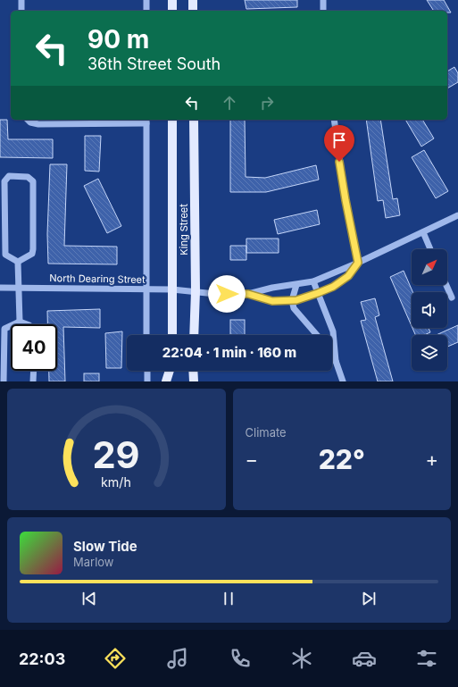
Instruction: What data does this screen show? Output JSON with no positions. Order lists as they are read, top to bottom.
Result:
{
  "streets": {
    "main road": ["King Street"],
    "street": ["North Dearing Street"]
  },
  "crossings": [
    ["King Street", "North Dearing Street"]
  ],
  "north": "top right",
  "page": {
    "turn": ["90 m", "36th Street South"],
    "limit": "40",
    "trip": "22:04 · 1 min · 160 m",
    "tile": "Climate",
    "heat": ["−", "22°", "+"],
    "song": ["Slow Tide", "Marlow"],
    "tabs": "22:03",
    "gauge": ["29", "km/h"]
  }
}
